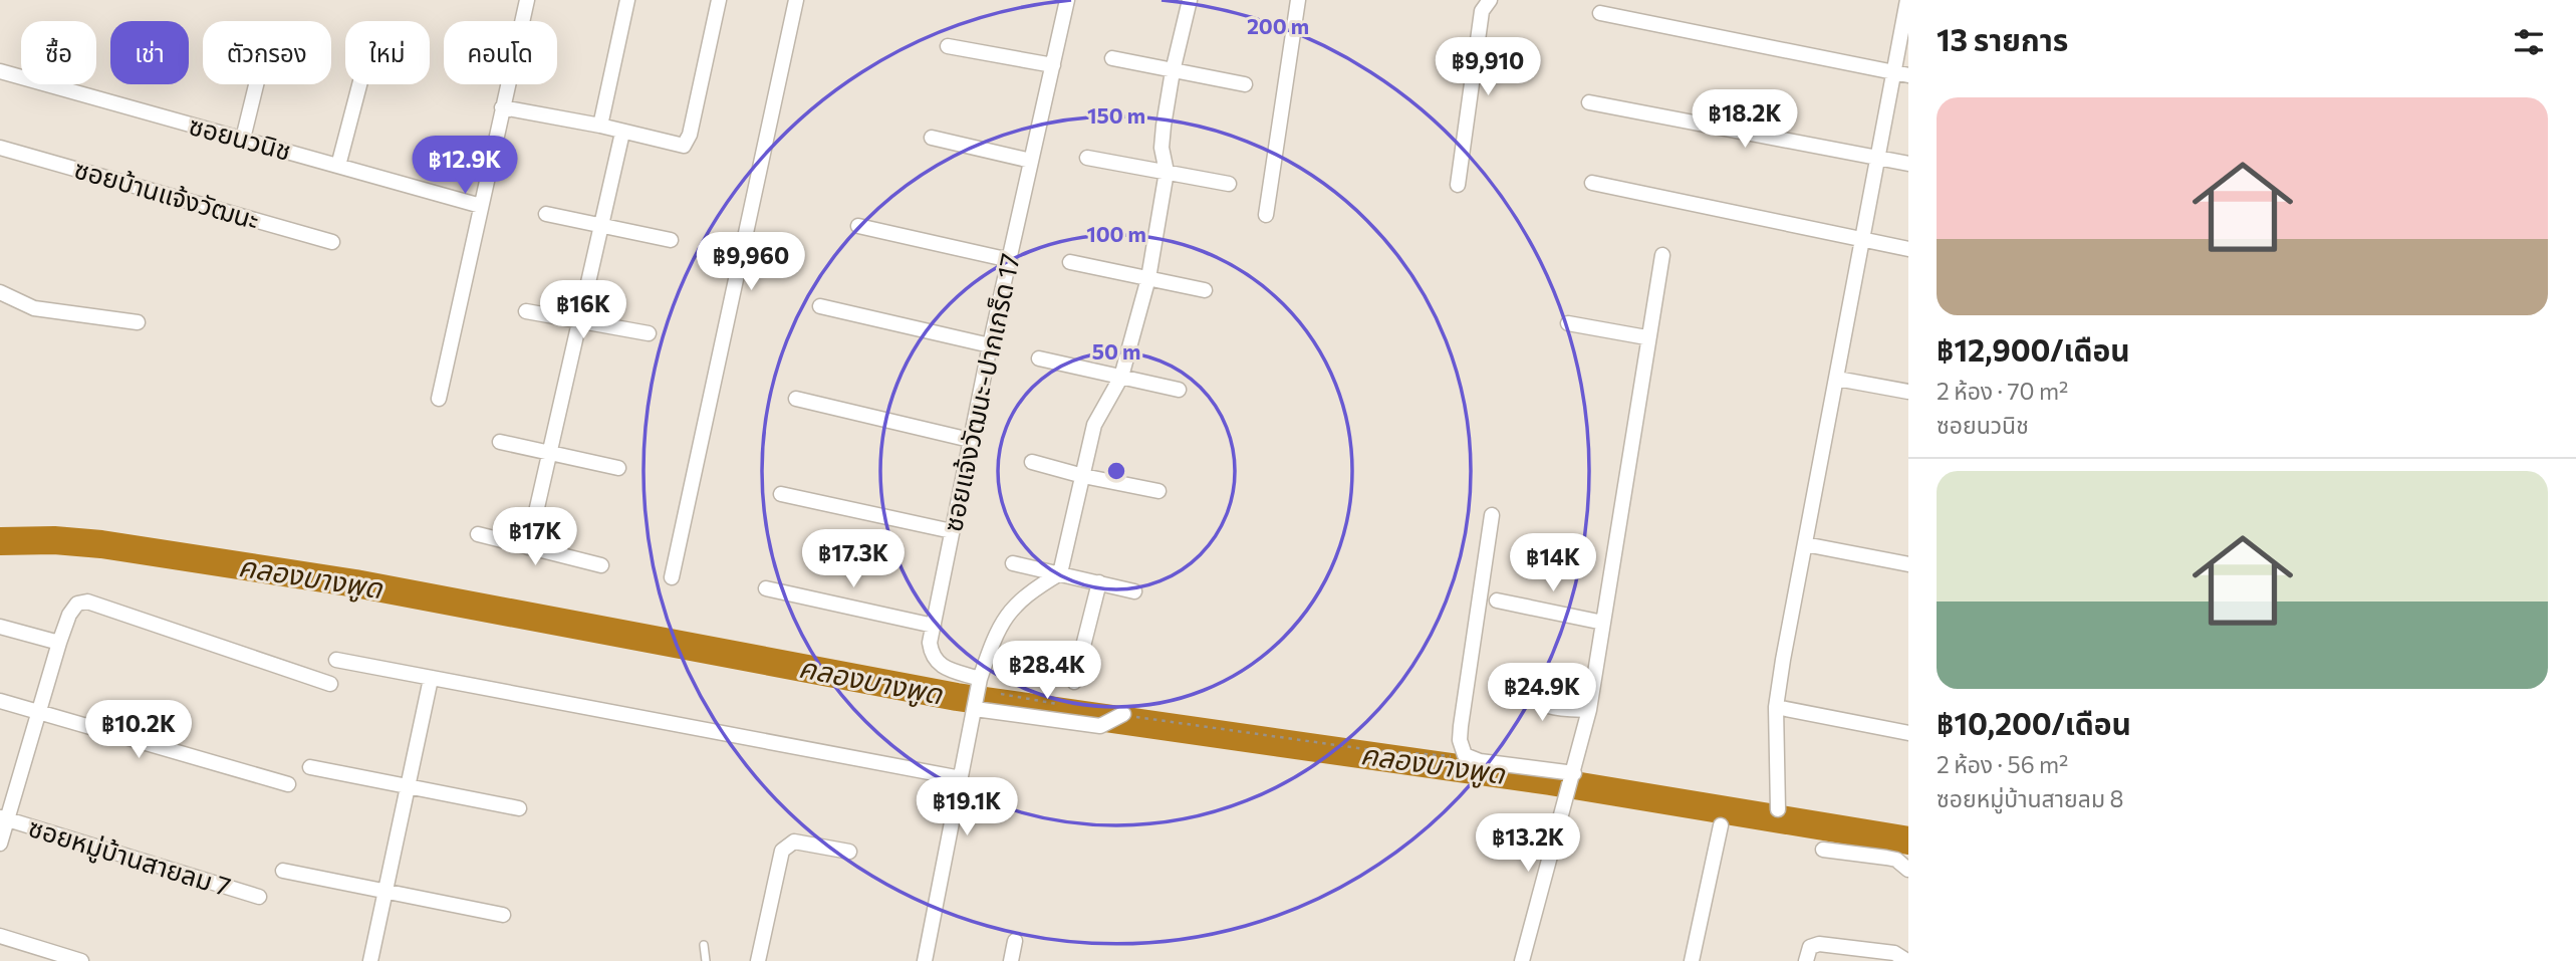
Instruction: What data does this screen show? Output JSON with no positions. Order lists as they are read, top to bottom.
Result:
{
  "streets": {
    "street": [
      "ซอยนวนิช",
      "ซอยบ้านแจ้งวัฒนะ",
      "ซอยแจ้งวัฒนะ-ปากเกร็ด 17",
      "ซอยหมู่บ้านสายลม 7"
    ]
  },
  "water": ["คลองบางพูด"],
  "page": {
    "heading": "13 รายการ",
    "chip": [
      "ซื้อ",
      "เช่า",
      "ตัวกรอง",
      "ใหม่",
      "คอนโด"
    ],
    "price": [
      "฿9,910",
      "฿18.2K",
      "฿12.9K",
      "฿9,960",
      "฿16K",
      "฿17K",
      "฿17.3K",
      "฿14K",
      "฿28.4K",
      "฿24.9K",
      "฿10.2K",
      "฿19.1K",
      "฿13.2K"
    ],
    "list": [
      {
        "name": "฿12,900/เดือน",
        "note": "2 ห้อง · 70 m² · ซอยนวนิช"
      },
      {
        "name": "฿10,200/เดือน",
        "note": "2 ห้อง · 56 m² · ซอยหมู่บ้านสายลม 8"
      }
    ]
  },
  "rings": [
    "200 m",
    "150 m",
    "100 m",
    "50 m"
  ]
}
